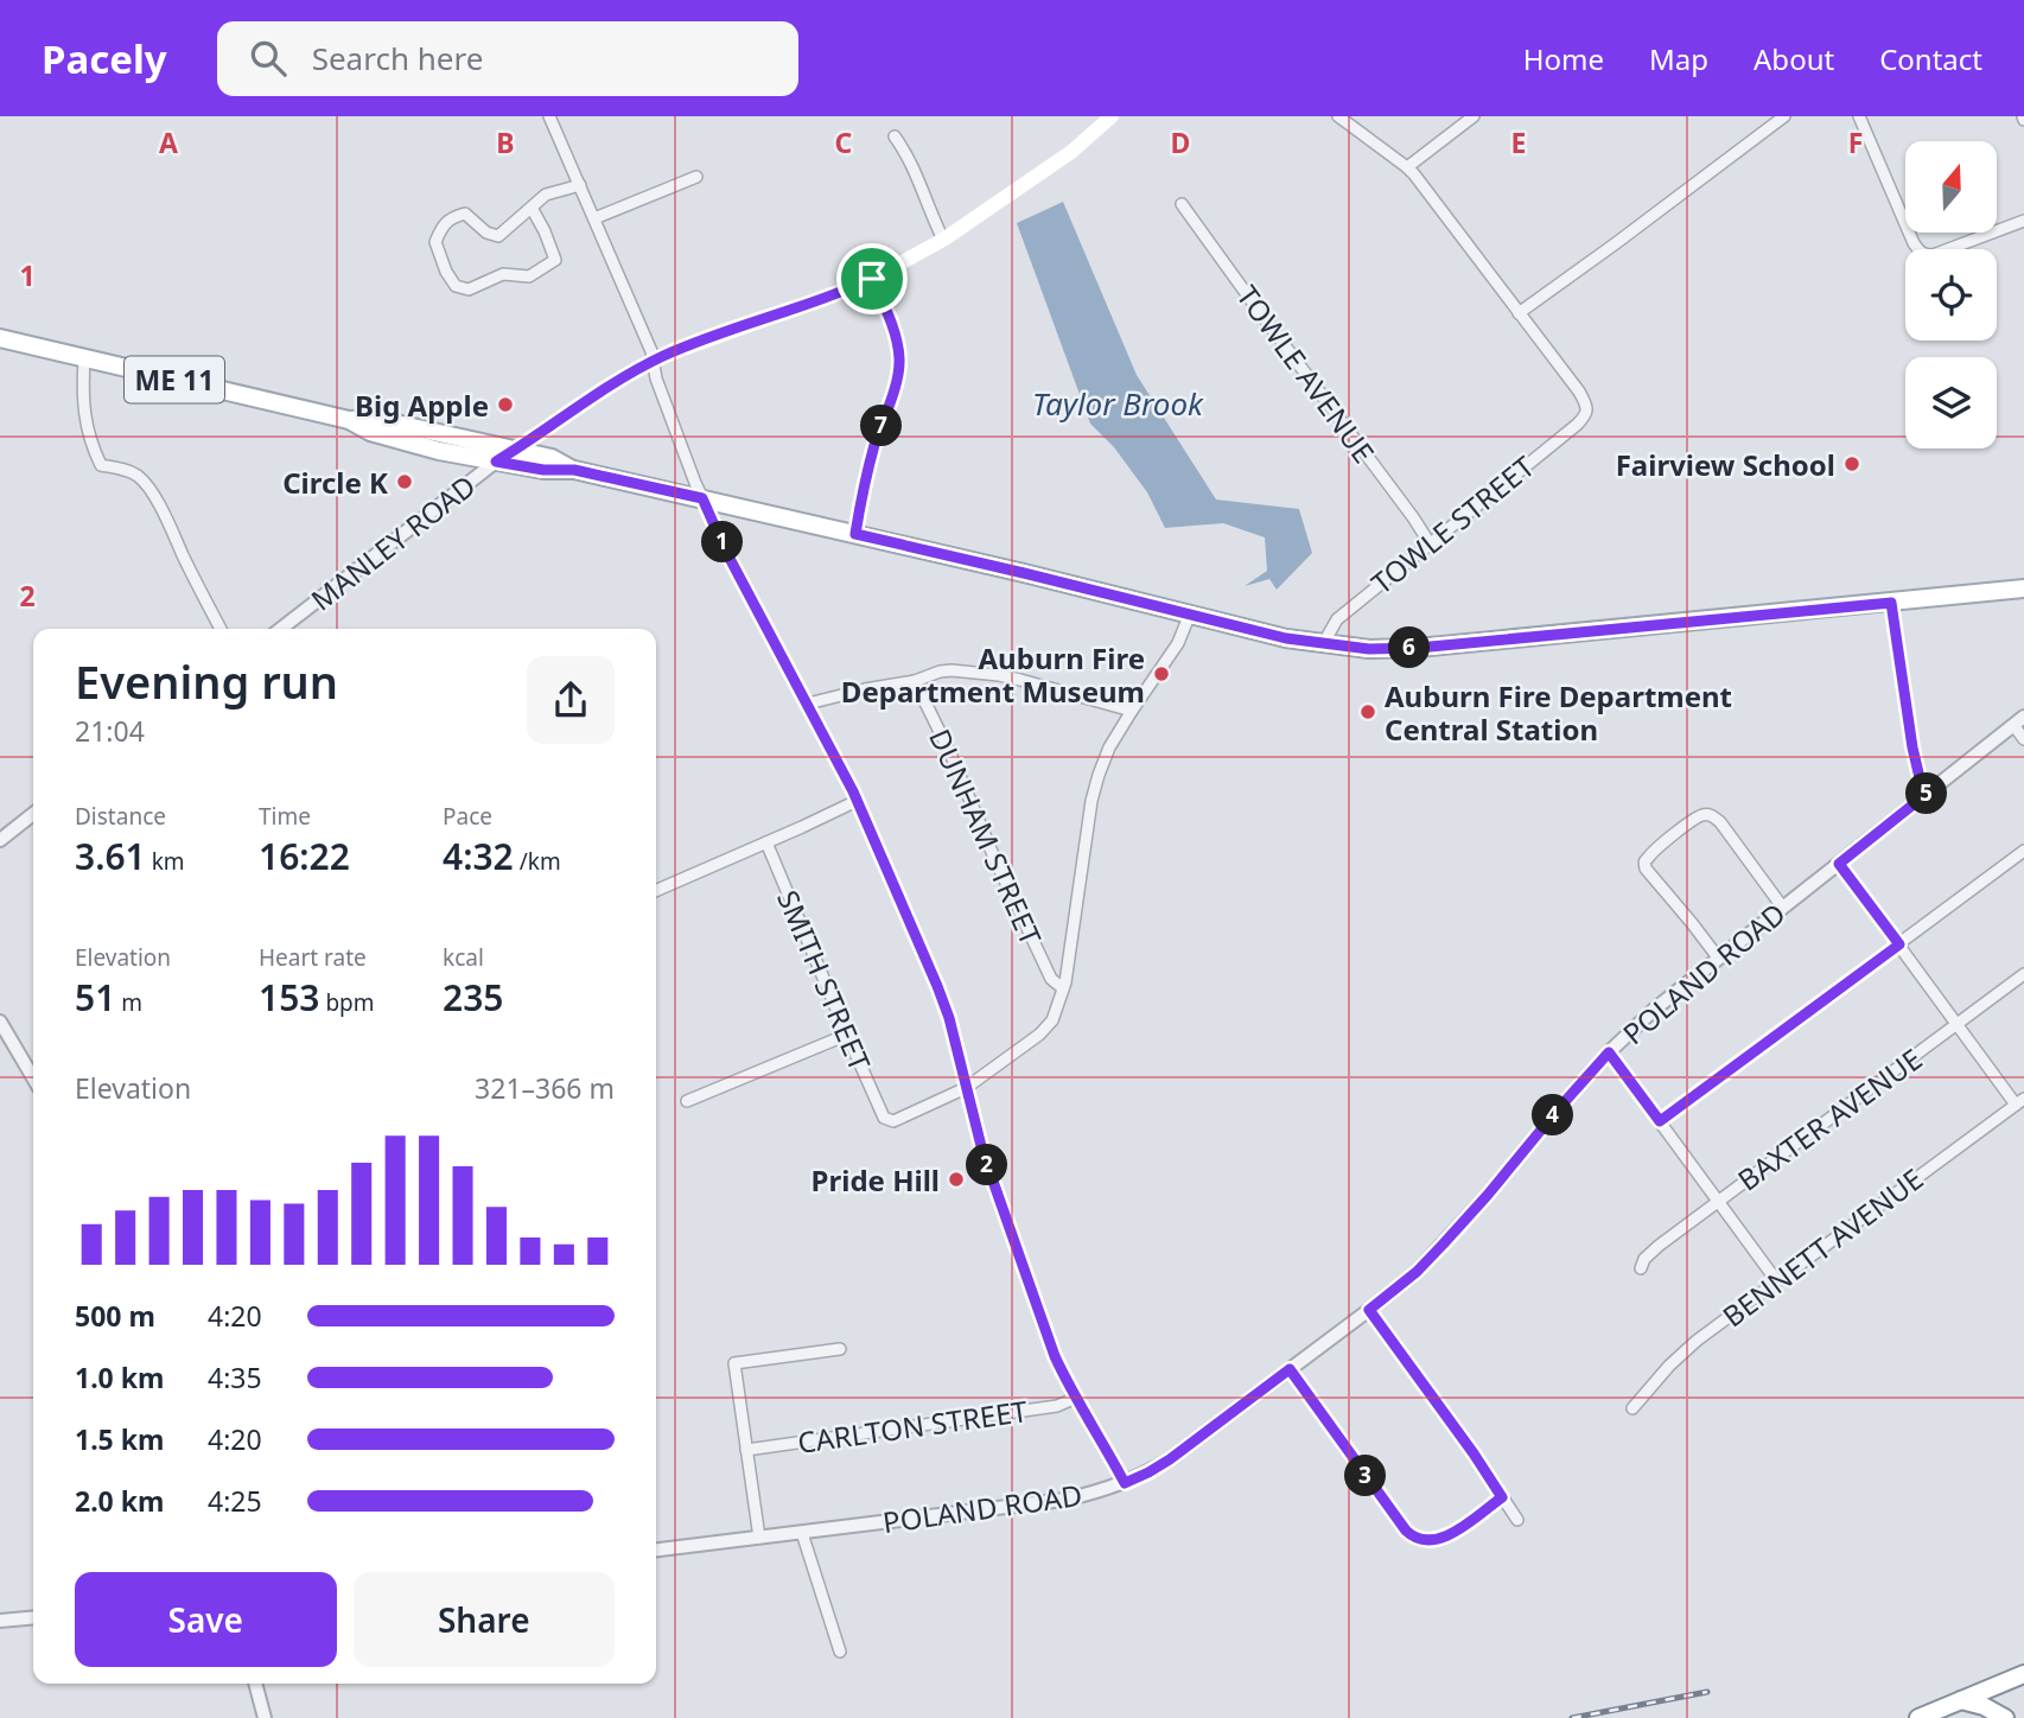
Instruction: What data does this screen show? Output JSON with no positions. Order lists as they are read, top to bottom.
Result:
{
  "streets": {
    "main road": ["ME 11", "MANLEY ROAD"],
    "street": [
      "TOWLE AVENUE",
      "TOWLE STREET",
      "DUNHAM STREET",
      "POLAND ROAD",
      "SMITH STREET",
      "BAXTER AVENUE",
      "BENNETT AVENUE",
      "CARLTON STREET"
    ]
  },
  "crossings": [
    ["TOWLE AVENUE", "TOWLE STREET"],
    ["ME 11", "TOWLE STREET"],
    ["ME 11", "MANLEY ROAD"]
  ],
  "water": ["Taylor Brook"],
  "places": [
    "Big Apple",
    "Fairview School",
    "Circle K",
    "Auburn Fire Department Museum",
    "Auburn Fire Department Central Station",
    "Pride Hill"
  ],
  "north": "top",
  "page": {
    "header": "Pacely",
    "search": "Search here",
    "nav": [
      "Home",
      "Map",
      "About",
      "Contact"
    ],
    "pins": [
      "7",
      "1",
      "6",
      "5",
      "4",
      "2",
      "3"
    ],
    "heading": ["Evening run", "21:04"],
    "stats": [
      ["Distance", "3.61 km"],
      ["Time", "16:22"],
      ["Pace", "4:32 /km"],
      ["Elevation", "51 m"],
      ["Heart rate", "153 bpm"],
      ["kcal", "235"]
    ],
    "chart": ["Elevation", "321–366 m"],
    "list": [
      {
        "name": "500 m",
        "note": "4:20"
      },
      {
        "name": "1.0 km",
        "note": "4:35"
      },
      {
        "name": "1.5 km",
        "note": "4:20"
      },
      {
        "name": "2.0 km",
        "note": "4:25"
      }
    ],
    "buttons": ["Save", "Share"]
  },
  "grid": {
    "columns": [
      "A",
      "B",
      "C",
      "D",
      "E",
      "F"
    ],
    "rows": ["1", "2"]
  }
}
